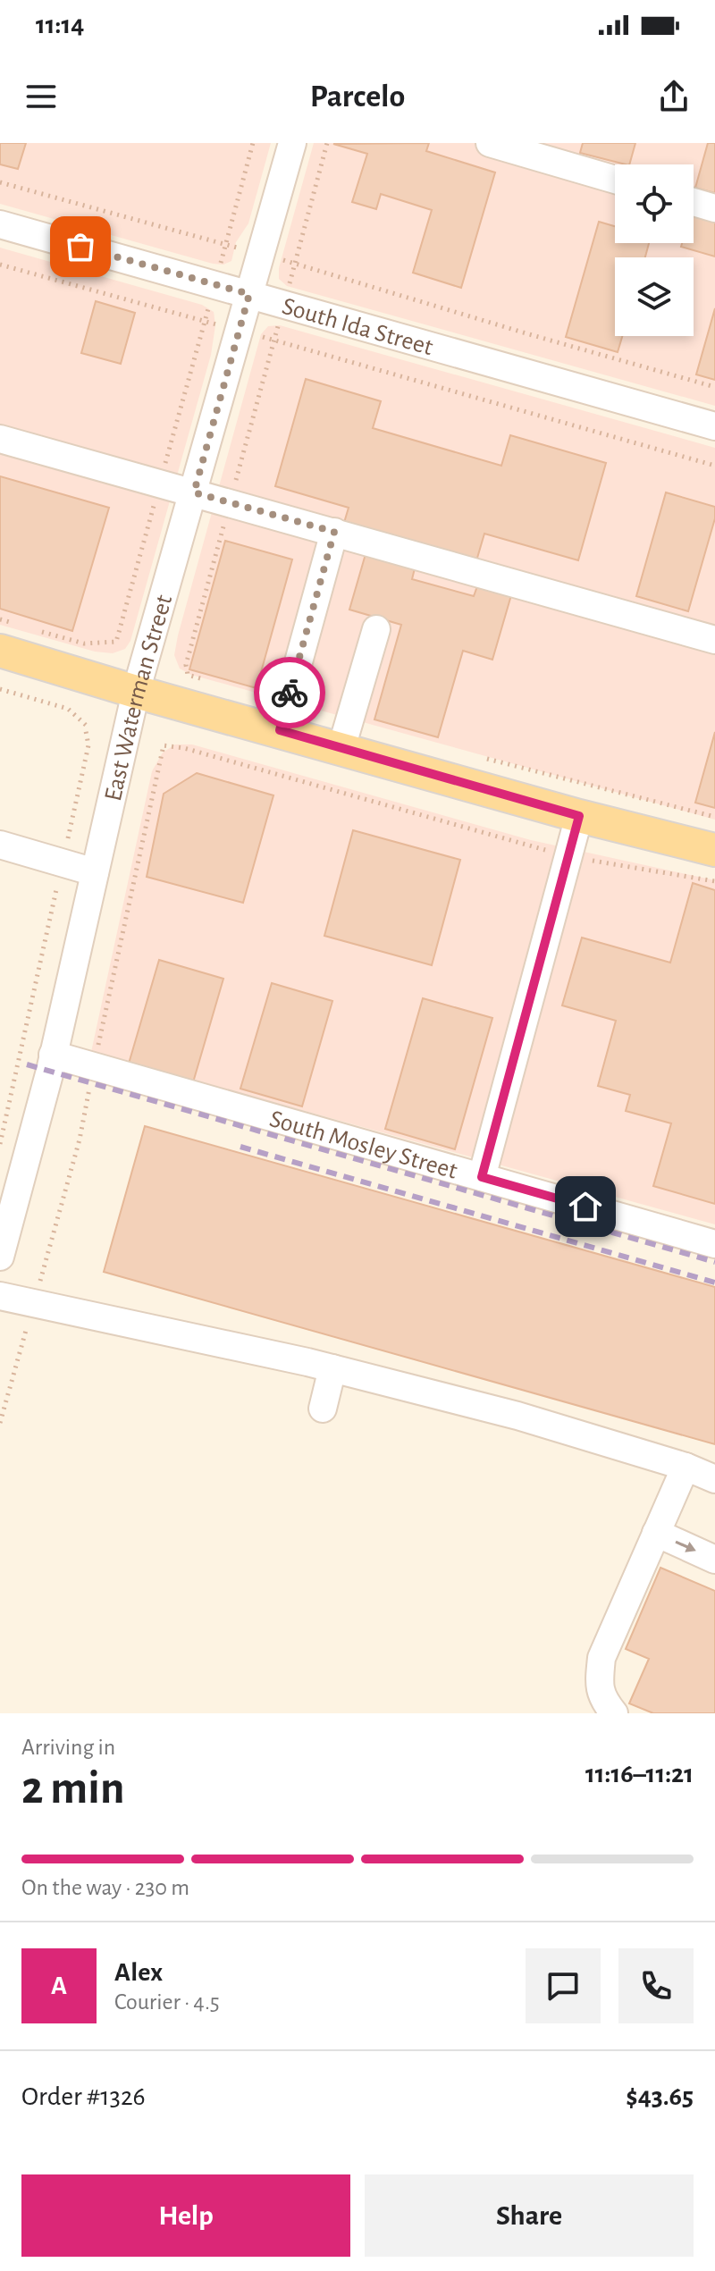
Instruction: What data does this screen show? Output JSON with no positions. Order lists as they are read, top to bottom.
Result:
{
  "streets": {
    "street": ["South Ida Street", "East Waterman Street", "South Mosley Street"]
  },
  "crossings": [
    ["South Ida Street", "East Waterman Street"],
    ["East Waterman Street", "South Mosley Street"]
  ],
  "page": {
    "status": "11:14",
    "header": "Parcelo",
    "heading": ["2 min", "Arriving in", "11:16–11:21"],
    "panel": [
      "Alex",
      "Courier · 4.5",
      "Order #1326",
      "$43.65"
    ],
    "bar": "On the way · 230 m",
    "round": "A",
    "buttons": ["Help", "Share"]
  }
}
